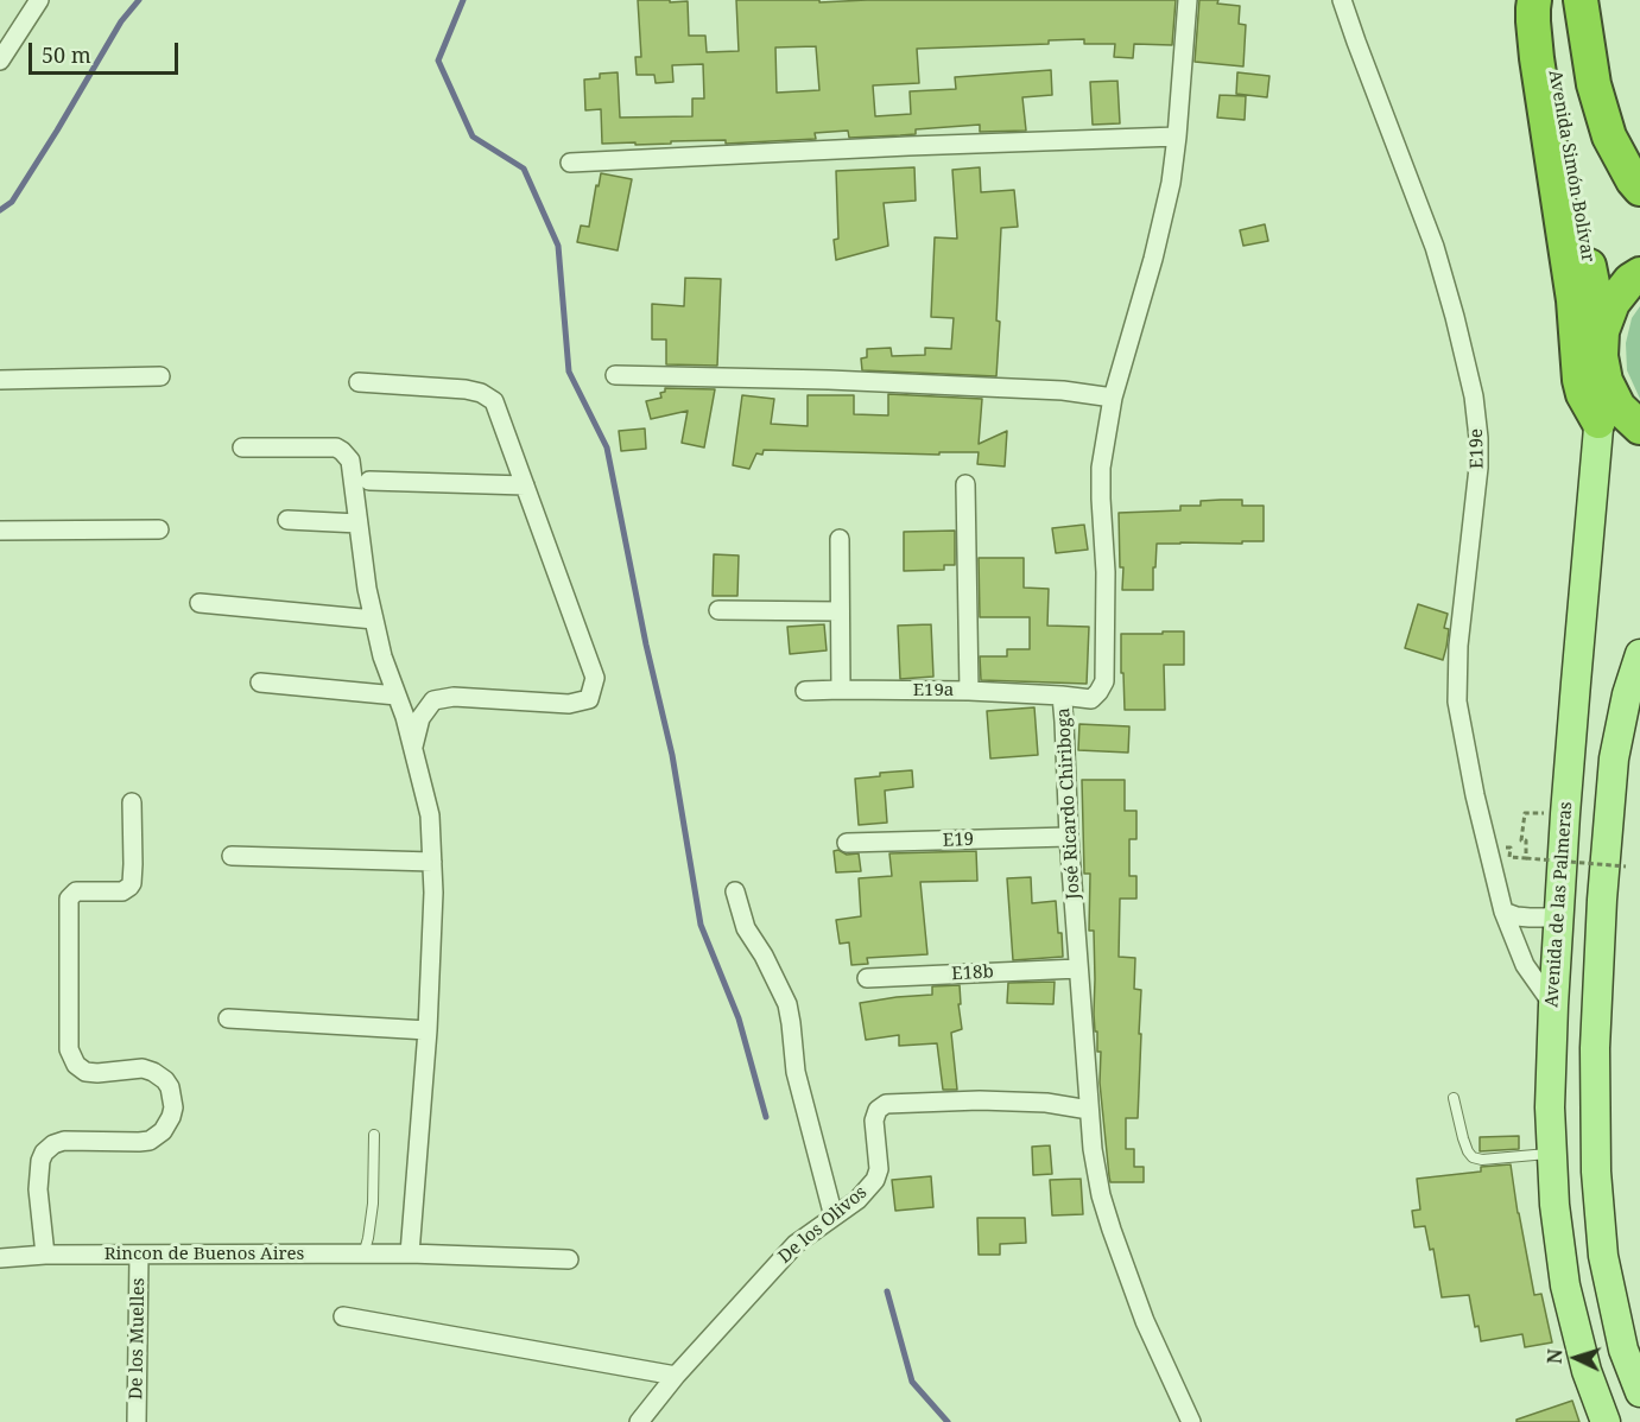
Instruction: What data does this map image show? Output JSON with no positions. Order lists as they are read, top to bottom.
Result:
{
  "streets": {
    "highway": ["Avenida Simón Bolívar"],
    "main road": ["Avenida de las Palmeras"],
    "street": [
      "E19e",
      "E19a",
      "José Ricardo Chiriboga",
      "E19",
      "E18b",
      "De los Olivos",
      "Rincon de Buenos Aires",
      "De los Muelles"
    ]
  },
  "crossings": [
    ["E19e", "Avenida de las Palmeras"],
    ["E19a", "José Ricardo Chiriboga"],
    ["José Ricardo Chiriboga", "E19"],
    ["José Ricardo Chiriboga", "E18b"],
    ["José Ricardo Chiriboga", "De los Olivos"],
    ["Rincon de Buenos Aires", "De los Muelles"]
  ],
  "scale_bar": "50 m",
  "north": "left"
}
